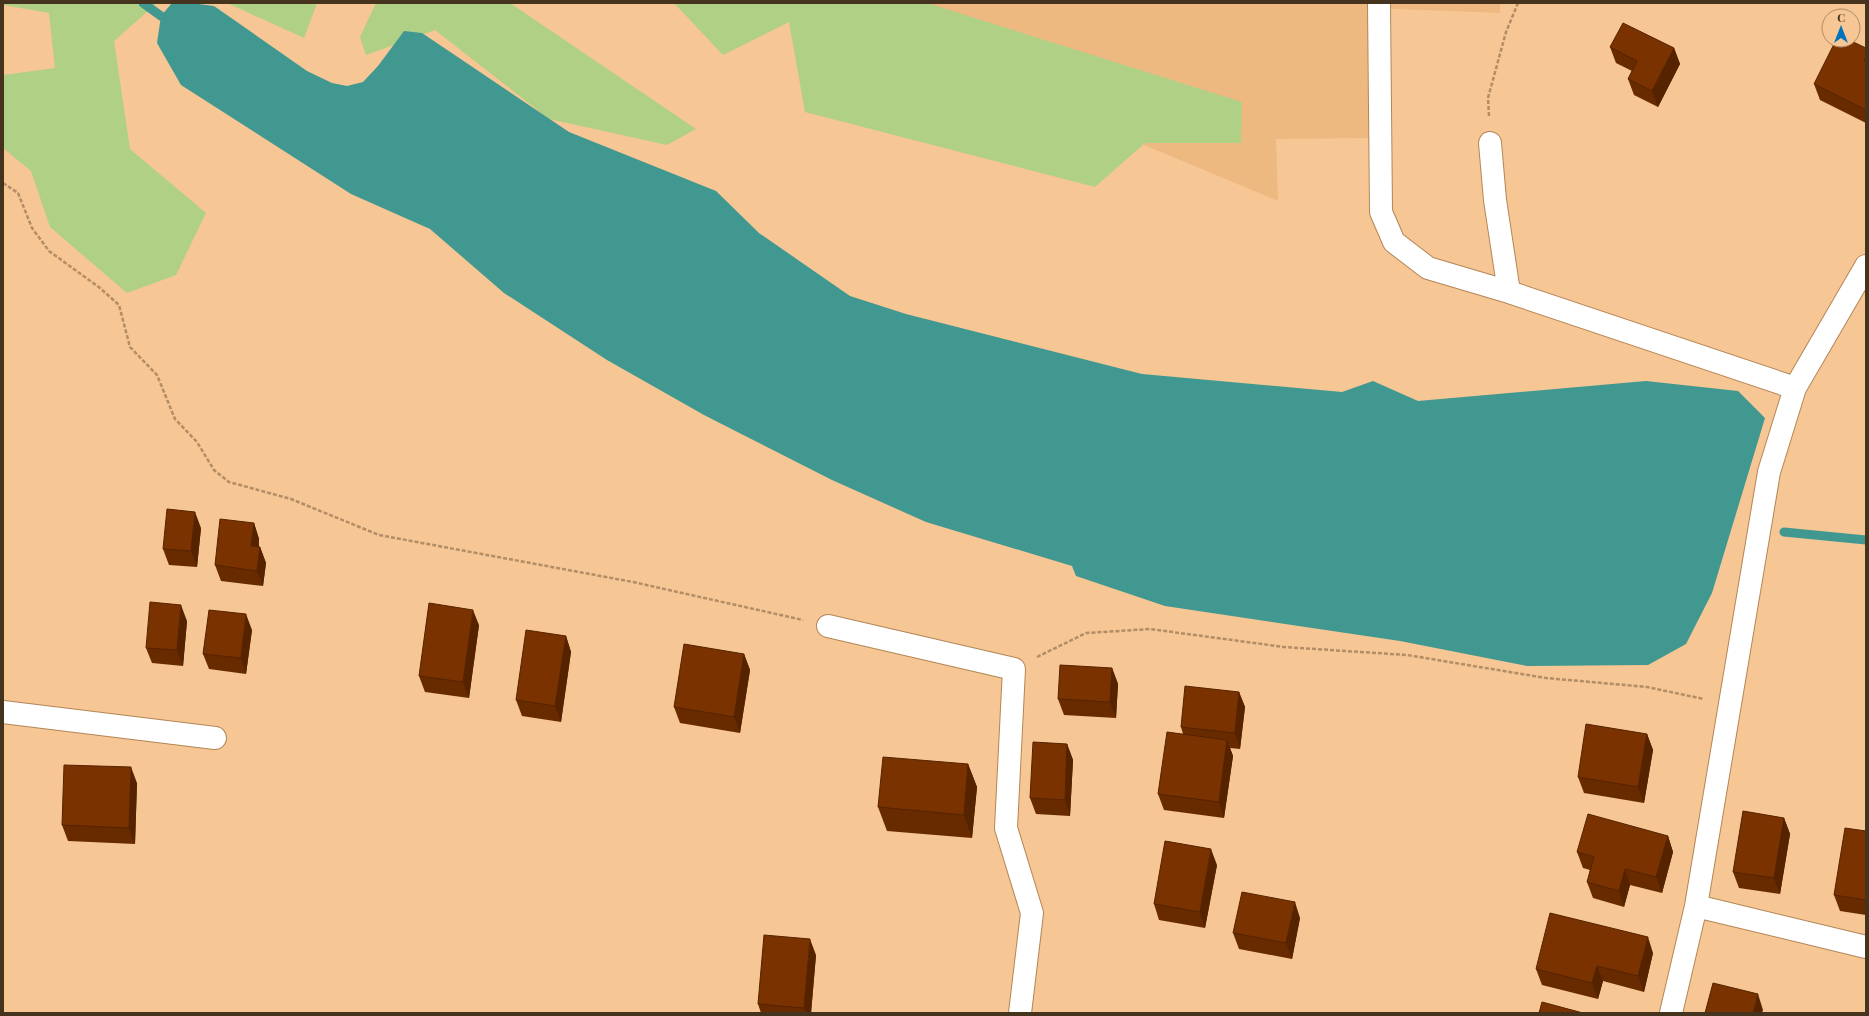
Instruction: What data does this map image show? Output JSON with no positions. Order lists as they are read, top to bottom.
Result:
{
  "north": "top"
}
